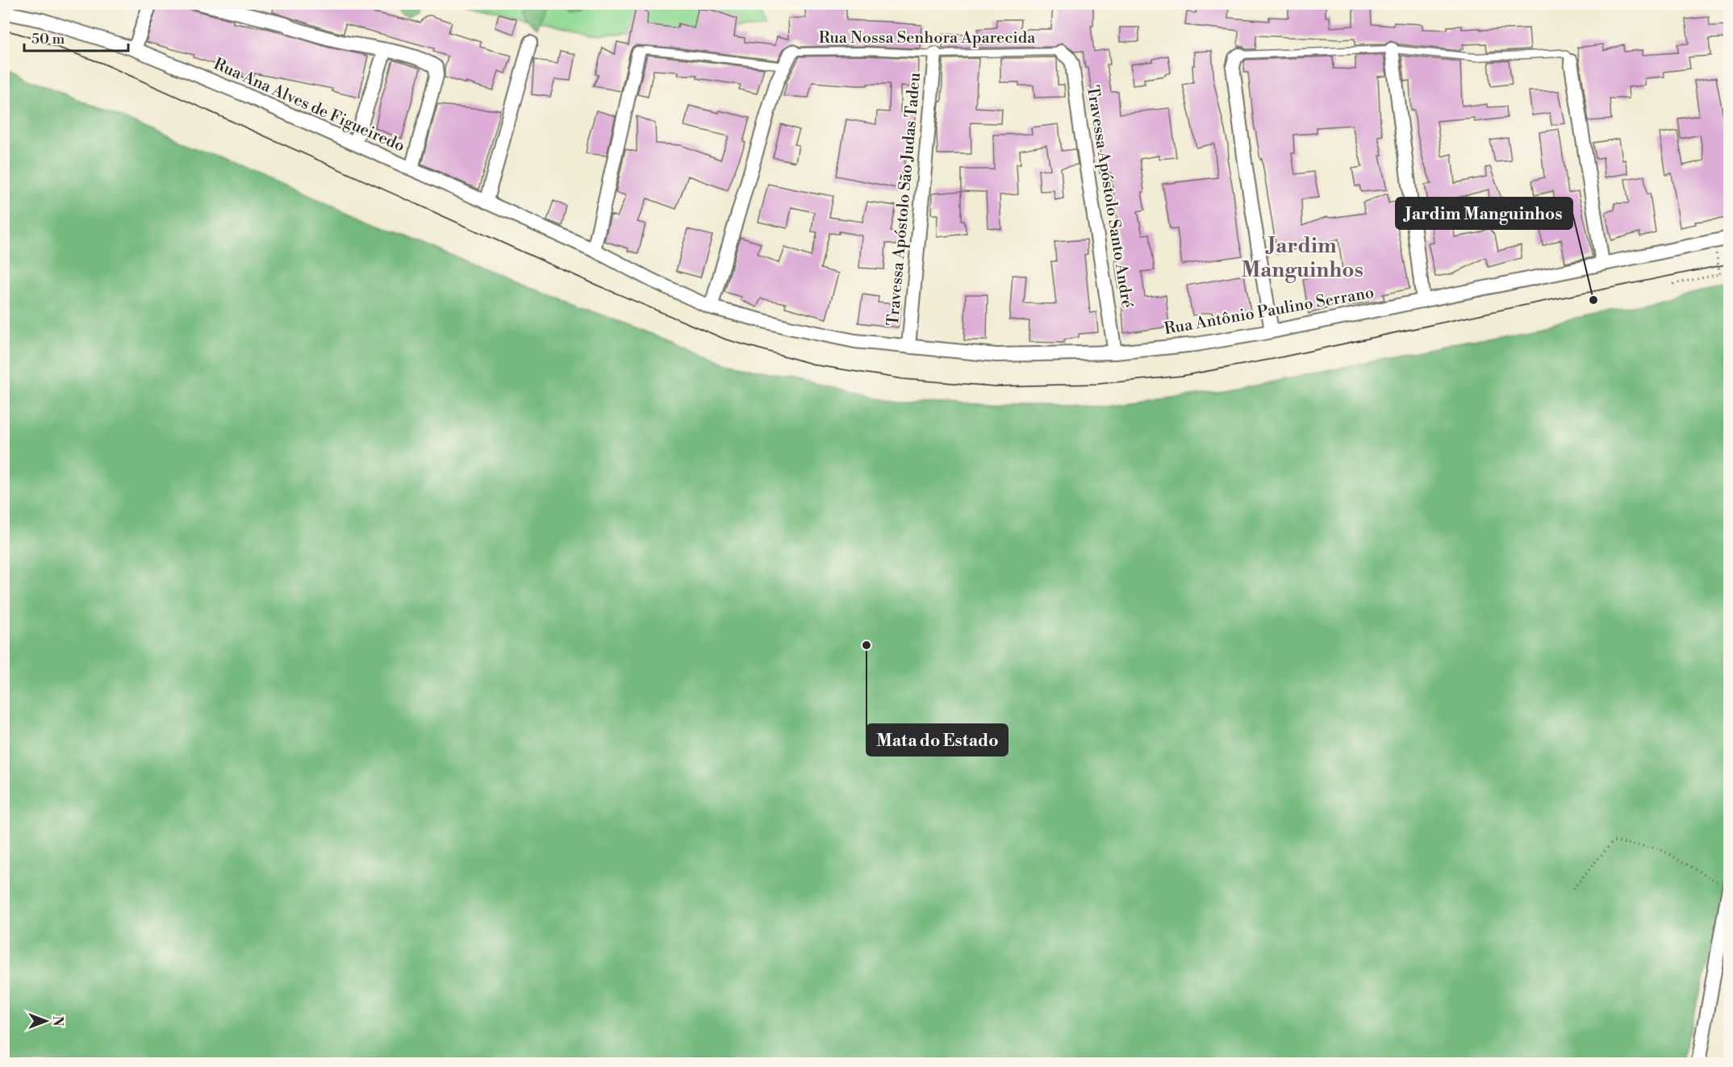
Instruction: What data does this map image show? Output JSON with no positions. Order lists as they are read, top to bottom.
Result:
{
  "streets": {
    "street": [
      "Rua Ana Alves de Figueiredo",
      "Travessa Apóstolo Santo André",
      "Travessa Apóstolo São Judas Tadeu",
      "Rua Antônio Paulino Serrano"
    ],
    "lane": ["Rua Nossa Senhora Aparecida"]
  },
  "crossings": [
    ["Rua Nossa Senhora Aparecida", "Travessa Apóstolo Santo André"],
    ["Rua Nossa Senhora Aparecida", "Travessa Apóstolo São Judas Tadeu"],
    ["Rua Ana Alves de Figueiredo", "Rua Antônio Paulino Serrano"],
    ["Travessa Apóstolo Santo André", "Rua Antônio Paulino Serrano"],
    ["Travessa Apóstolo São Judas Tadeu", "Rua Antônio Paulino Serrano"]
  ],
  "districts": ["Jardim Manguinhos"],
  "places": ["Jardim Manguinhos", "Mata do Estado"],
  "scale_bar": "50 m",
  "north": "right"
}
